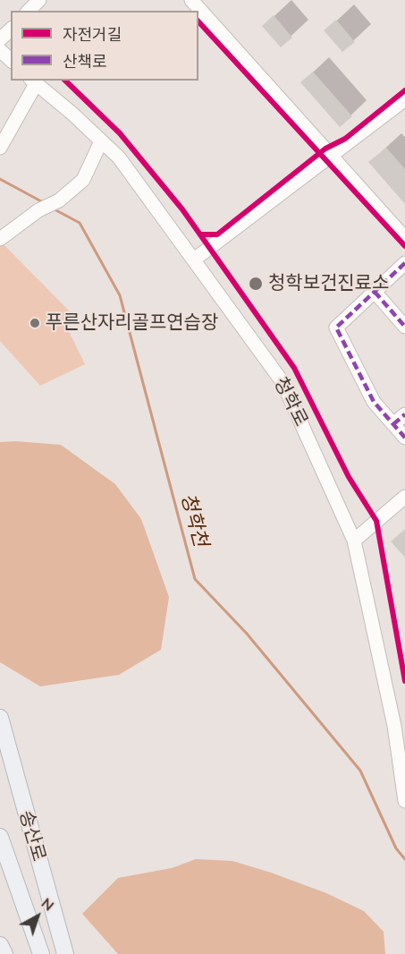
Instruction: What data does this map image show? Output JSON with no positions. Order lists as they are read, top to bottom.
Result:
{
  "streets": {
    "main road": ["송산로"],
    "street": ["청학로"]
  },
  "water": ["청학천"],
  "places": ["청학보건진료소", "푸른산자리골프연습장"],
  "legend": ["자전거길", "산책로"],
  "north": "top right"
}
